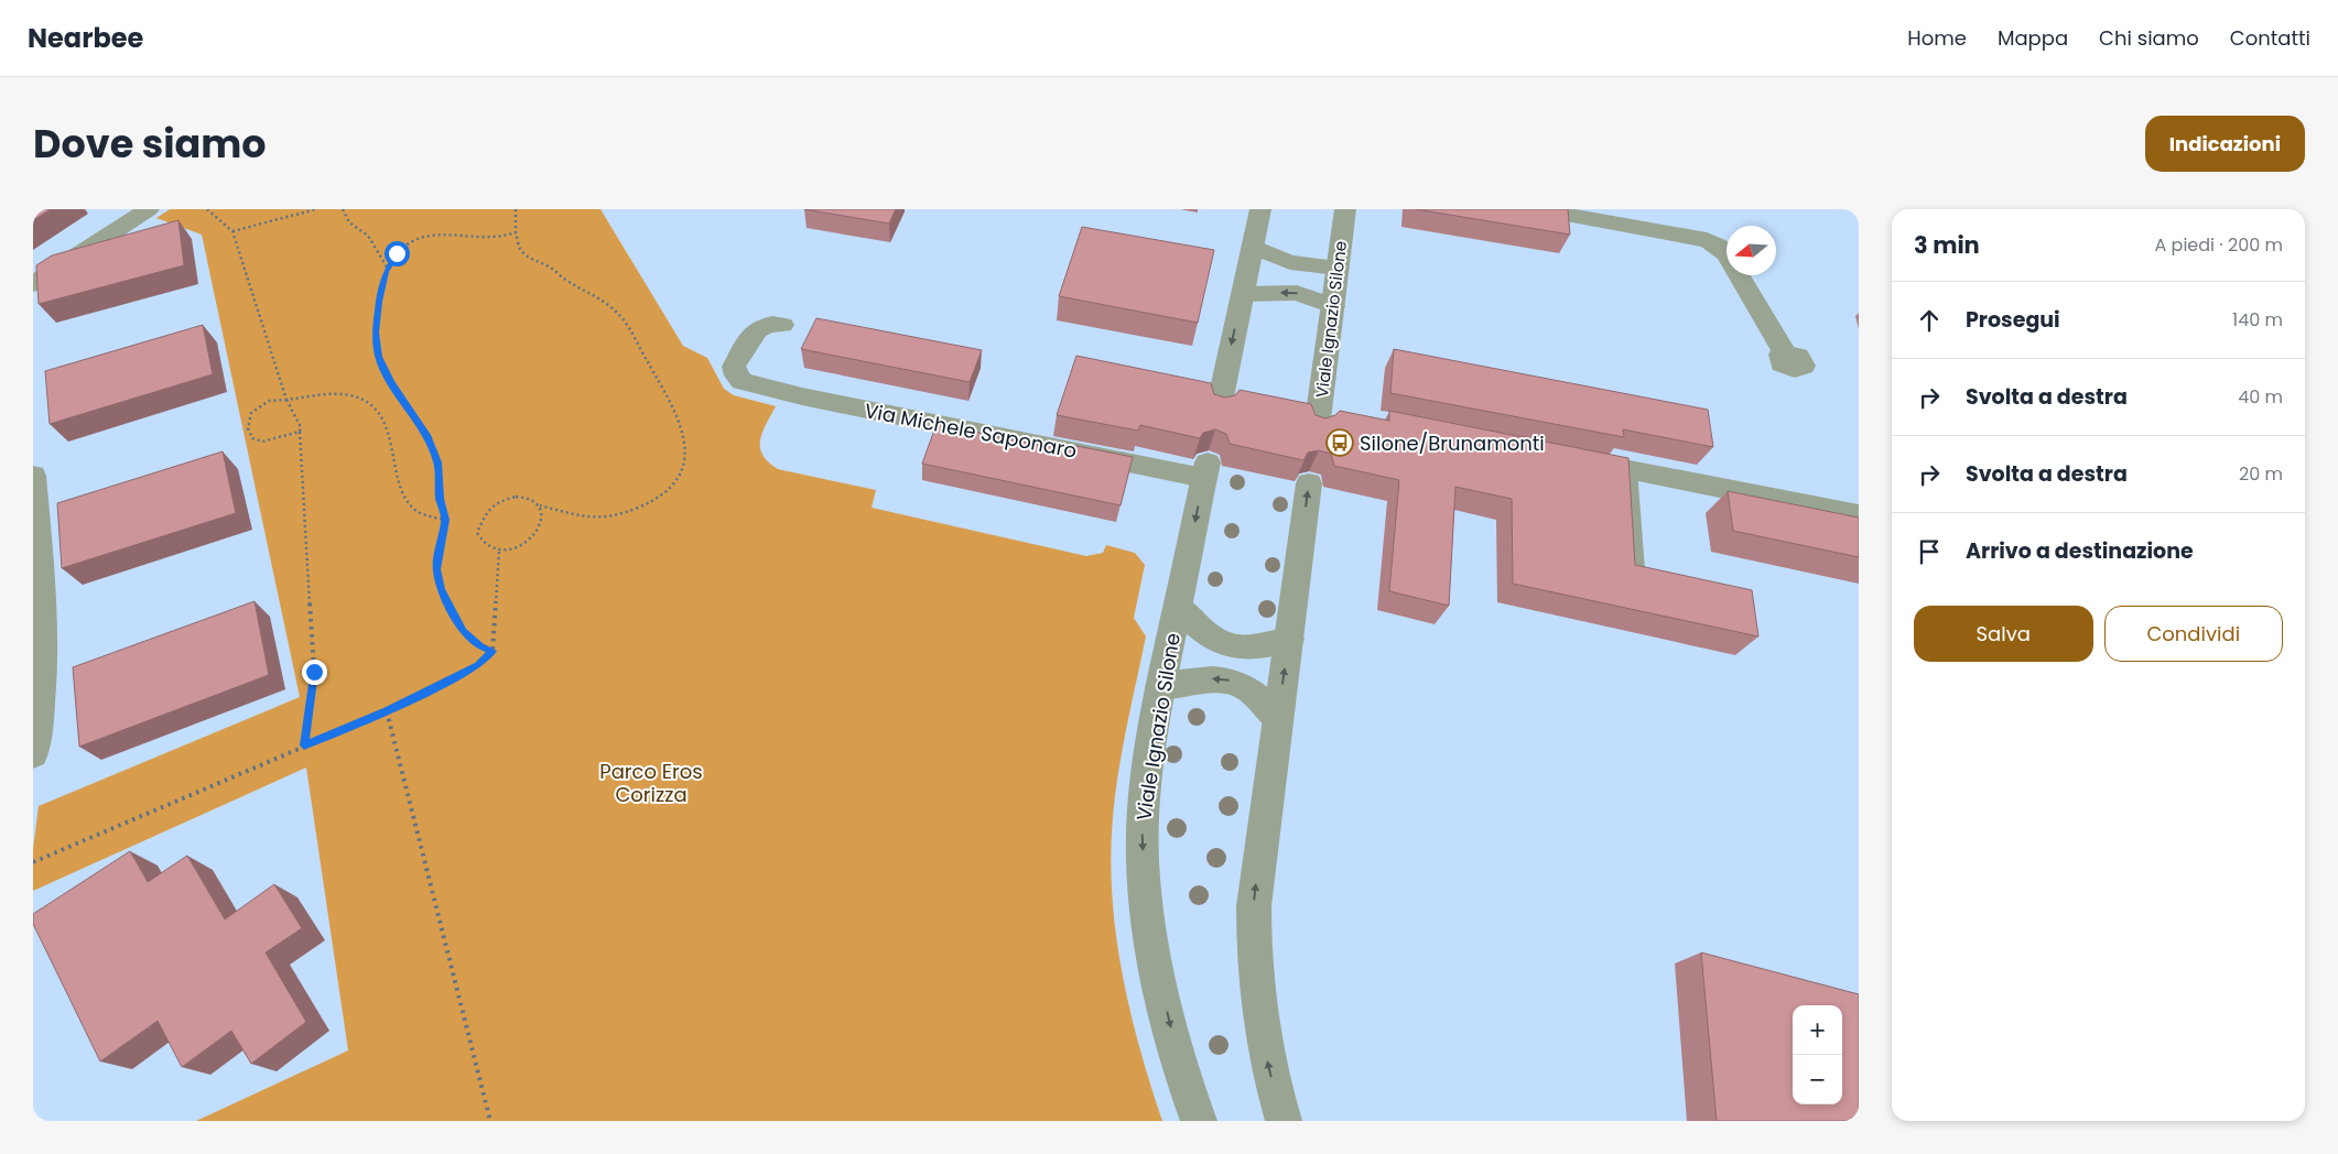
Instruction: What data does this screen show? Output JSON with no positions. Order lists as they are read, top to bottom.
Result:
{
  "streets": {
    "street": ["Viale Ignazio Silone", "Via Michele Saponaro"]
  },
  "crossings": [
    ["Viale Ignazio Silone", "Via Michele Saponaro"]
  ],
  "parks": ["Parco Eros Corizza"],
  "places": {
    "bus stop": ["Silone/Brunamonti"]
  },
  "north": "left",
  "page": {
    "header": "Nearbee",
    "nav": [
      "Home",
      "Mappa",
      "Chi siamo",
      "Contatti"
    ],
    "title": "Dove siamo",
    "buttons": [
      "Indicazioni",
      ["Salva", "Condividi"]
    ],
    "heading": ["3 min", "A piedi · 200 m"],
    "list": [
      ["Prosegui", "140 m"],
      ["Svolta a destra", "40 m"],
      ["Svolta a destra", "20 m"],
      "Arrivo a destinazione"
    ],
    "map_buttons": ["+", "−"]
  }
}
